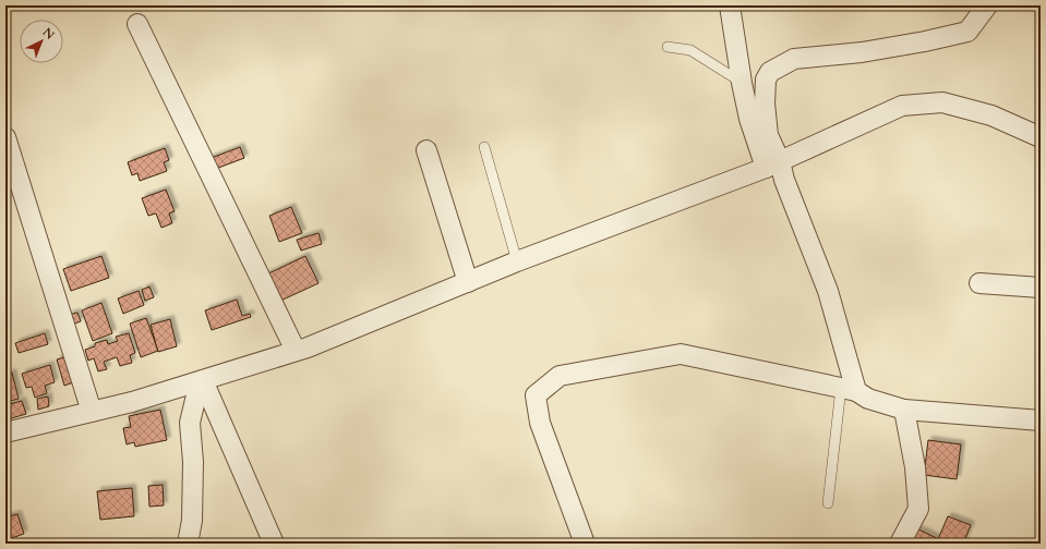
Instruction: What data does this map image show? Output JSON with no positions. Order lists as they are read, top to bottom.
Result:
{
  "north": "top right"
}
